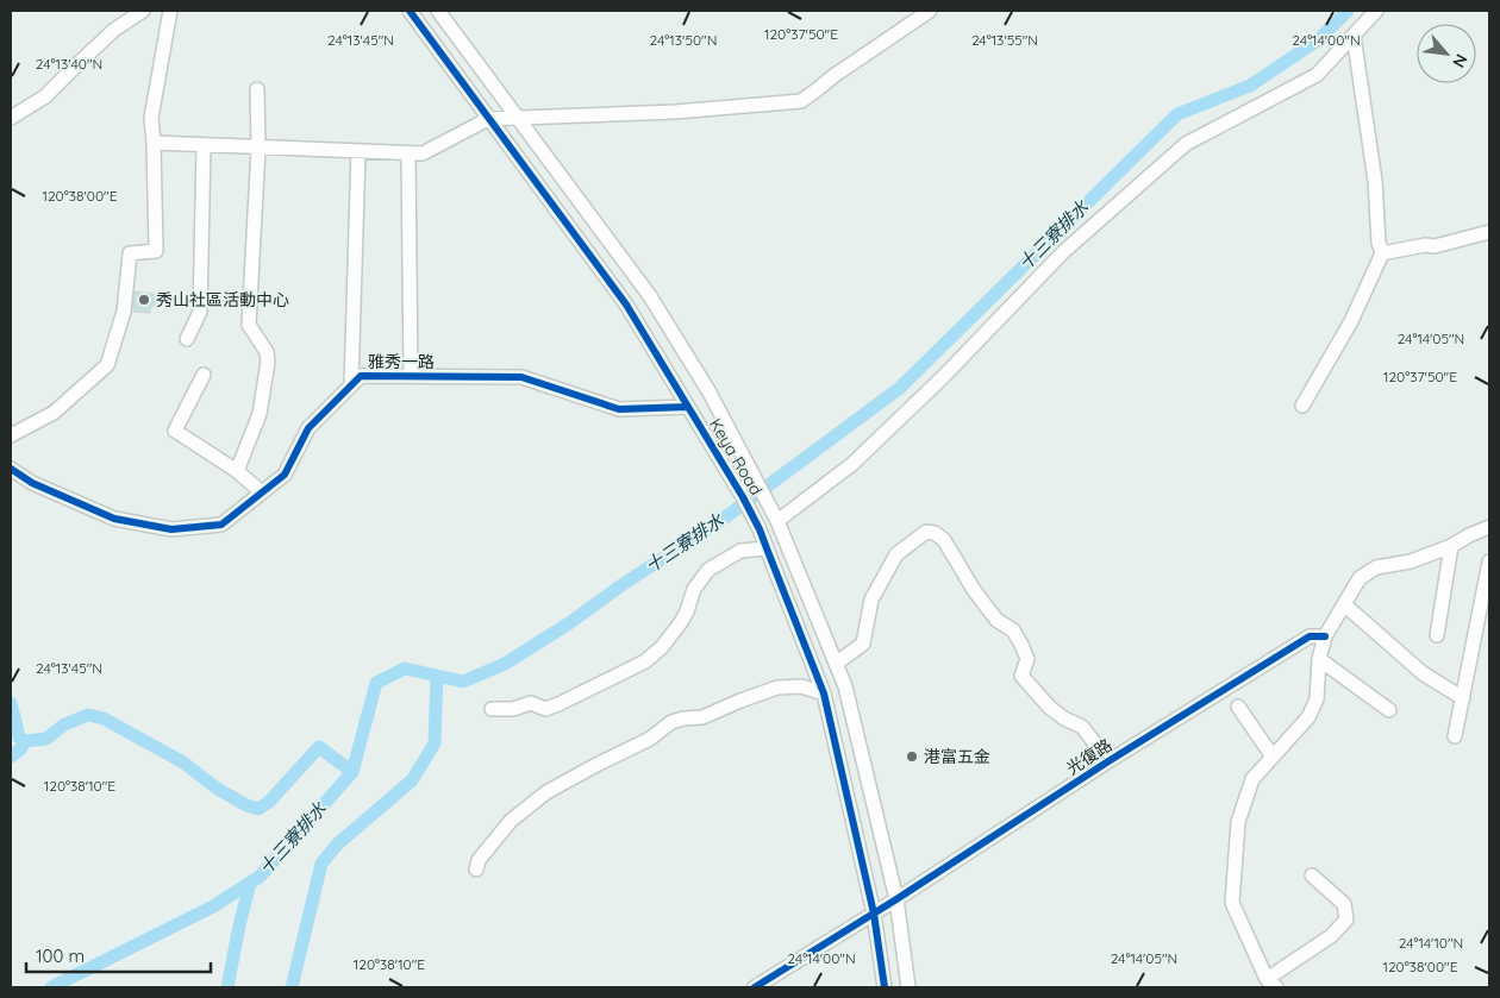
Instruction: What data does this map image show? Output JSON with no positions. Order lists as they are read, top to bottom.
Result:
{
  "streets": {
    "street": ["雅秀一路", "Keya Road", "光復路"]
  },
  "crossings": [
    ["雅秀一路", "Keya Road"],
    ["Keya Road", "光復路"]
  ],
  "water": ["十三寮排水"],
  "places": ["秀山社區活動中心", "港富五金"],
  "scale_bar": "100 m",
  "north": "bottom right",
  "coordinates": [
    "120°37'50\"E",
    "24°13'45\"N",
    "24°13'50\"N",
    "24°13'55\"N",
    "24°14'00\"N",
    "24°13'40\"N",
    "120°38'00\"E",
    "24°14'05\"N",
    "120°38'10\"E",
    "24°14'10\"N"
  ]
}
